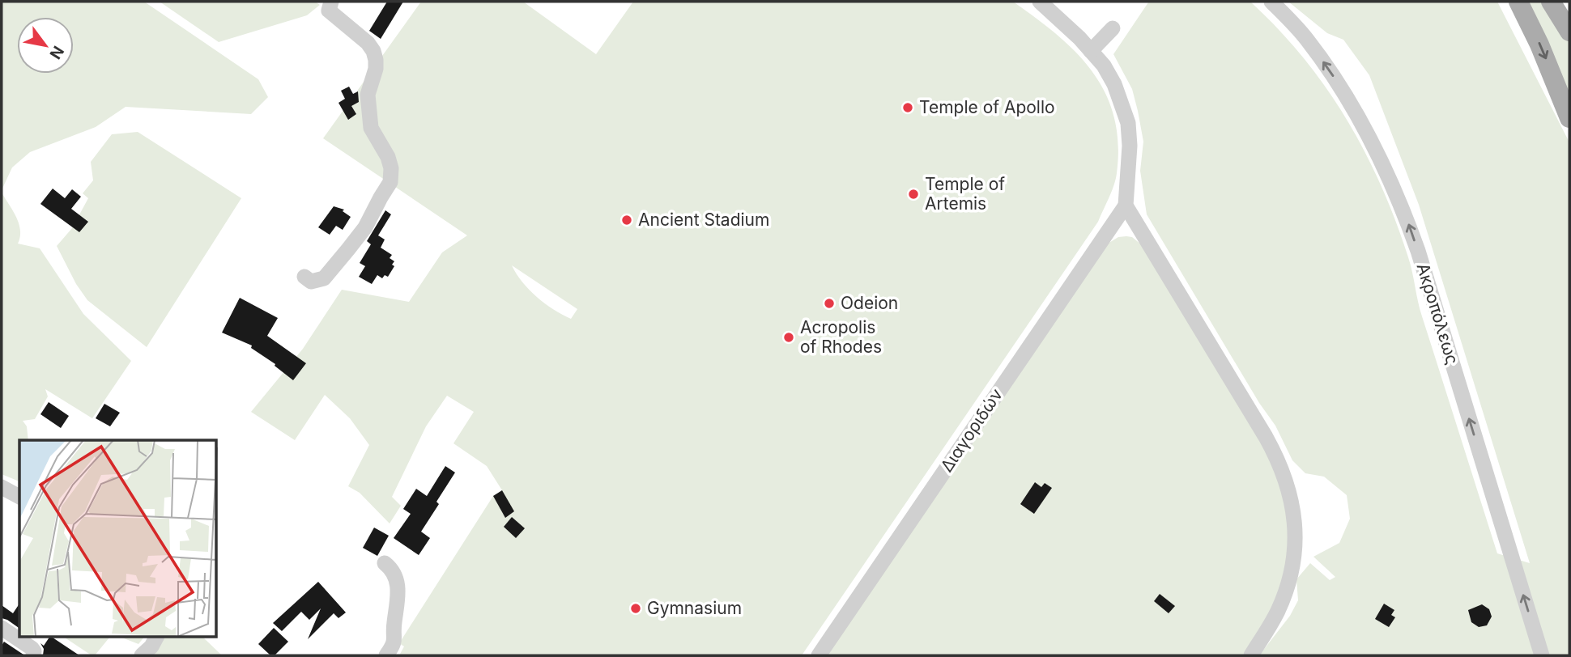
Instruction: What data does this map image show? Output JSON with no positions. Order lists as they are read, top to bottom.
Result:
{
  "streets": {
    "street": ["Ακροπόλεως", "Διαγοριδών"]
  },
  "one_way": ["Ακροπόλεως"],
  "places": [
    "Temple of Apollo",
    "Temple of Artemis",
    "Ancient Stadium",
    "Odeion",
    "Acropolis of Rhodes",
    "Gymnasium"
  ],
  "north": "bottom right"
}
